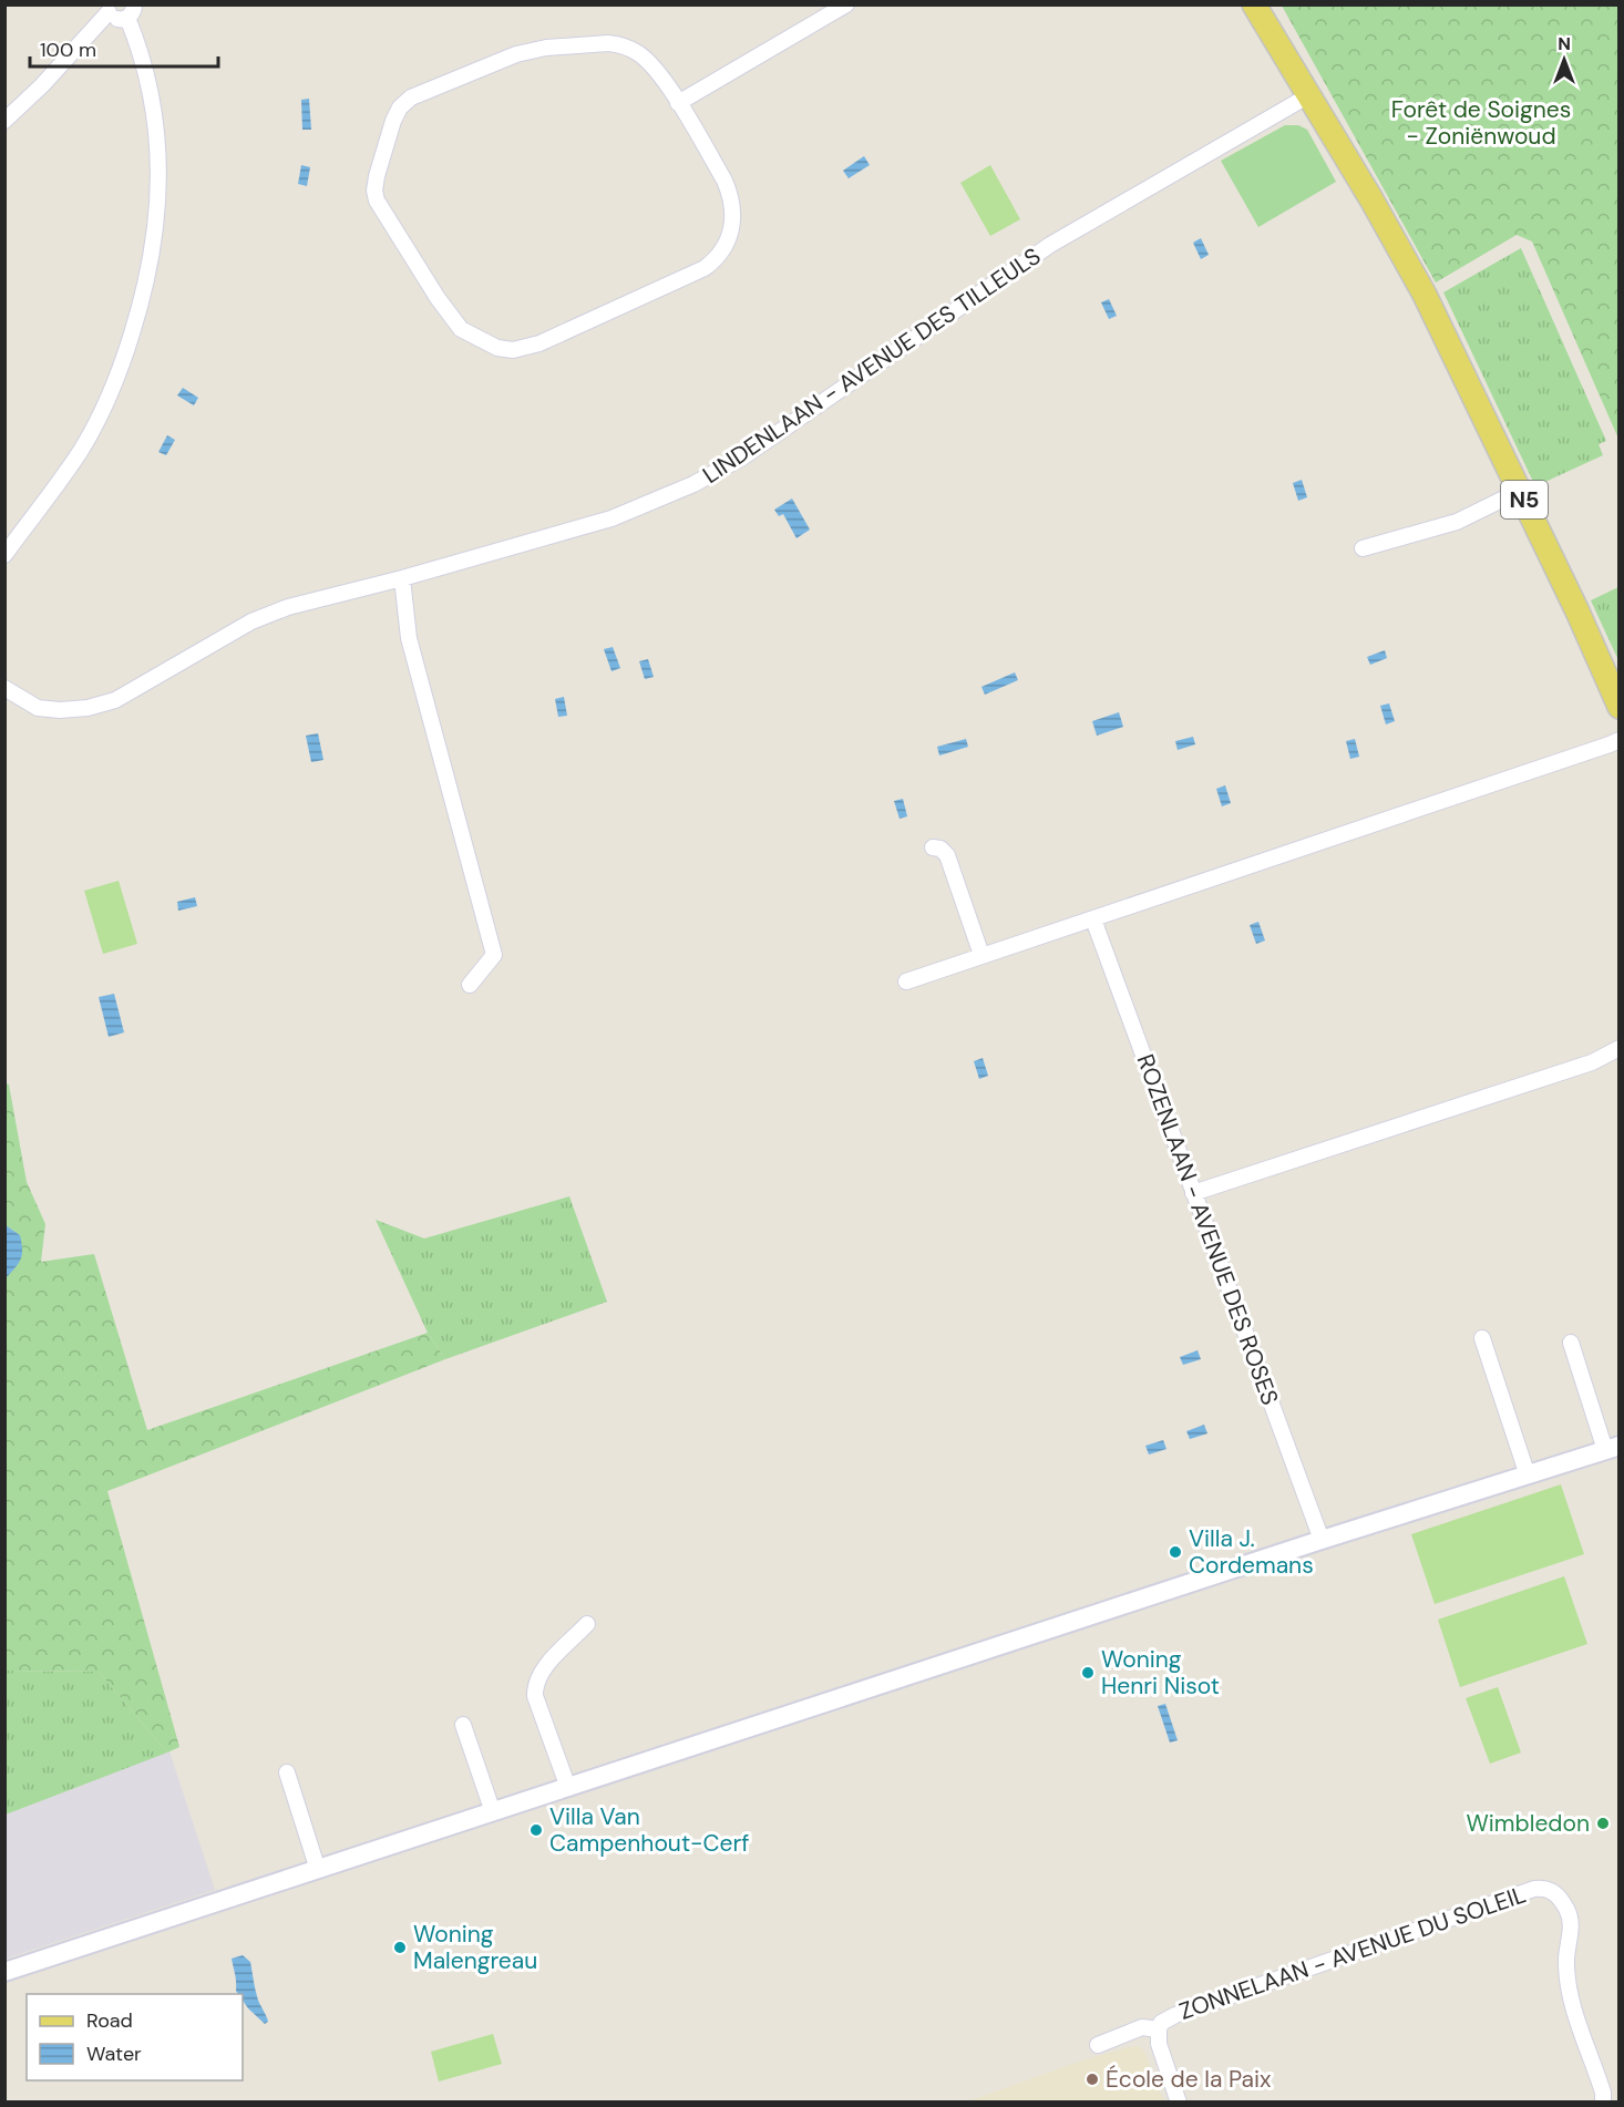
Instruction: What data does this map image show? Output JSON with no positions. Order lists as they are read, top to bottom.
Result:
{
  "streets": {
    "main road": ["N5"],
    "street": ["LINDENLAAN - AVENUE DES TILLEULS", "ROZENLAAN - AVENUE DES ROSES", "ZONNELAAN - AVENUE DU SOLEIL"]
  },
  "crossings": [
    ["LINDENLAAN - AVENUE DES TILLEULS", "N5"]
  ],
  "parks": ["Forêt de Soignes - Zoniënwoud"],
  "places": [
    "Villa J. Cordemans",
    "Woning Henri Nisot",
    "Wimbledon",
    "Villa Van Campenhout-Cerf",
    "Woning Malengreau",
    "École de la Paix"
  ],
  "legend": ["Road", "Water"],
  "scale_bar": "100 m",
  "north": "top"
}
